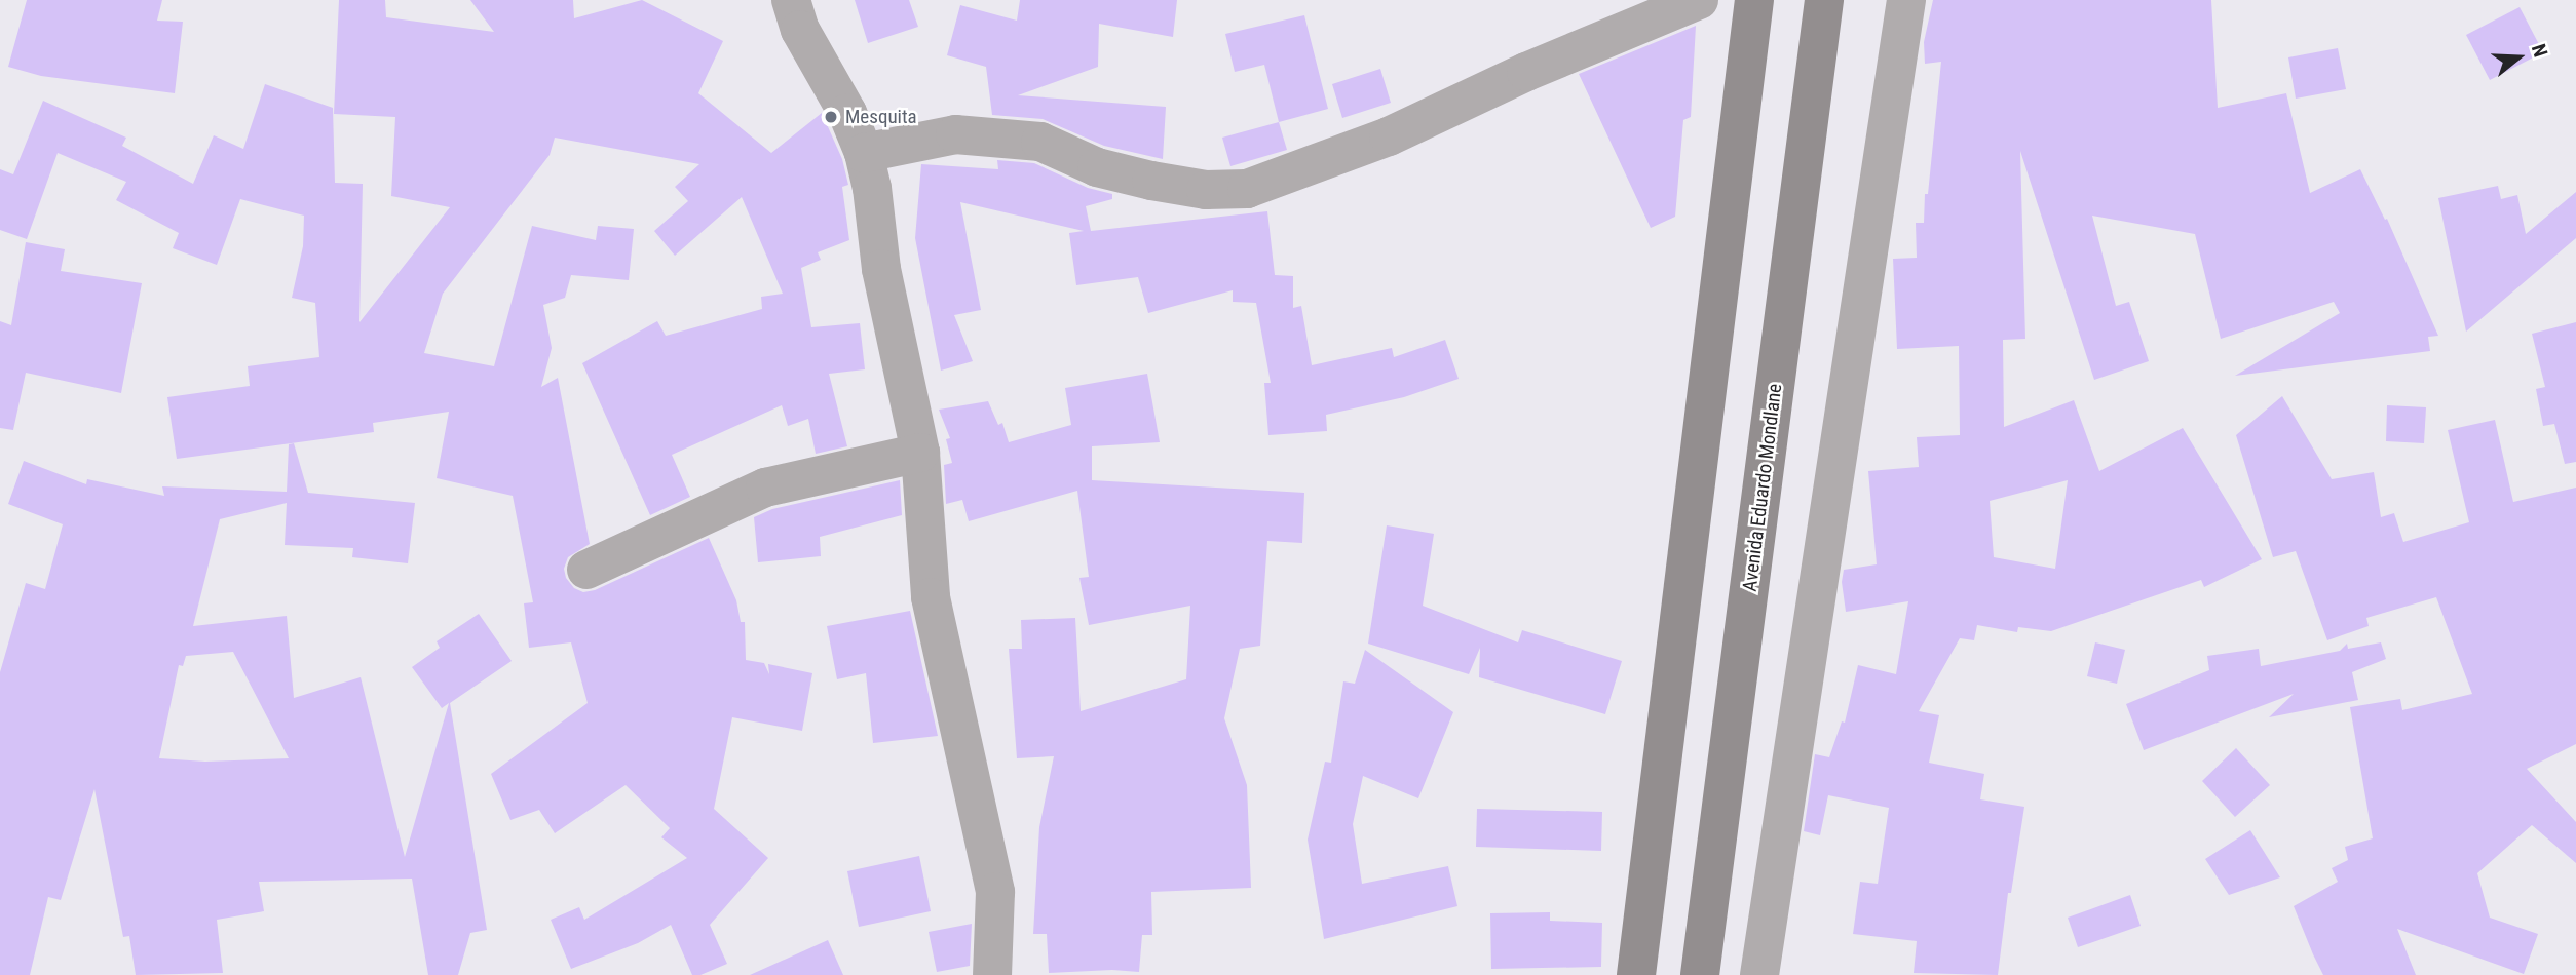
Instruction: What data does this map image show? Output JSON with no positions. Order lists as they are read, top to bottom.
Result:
{
  "streets": {
    "main road": ["Avenida Eduardo Mondlane"]
  },
  "places": ["Mesquita"],
  "north": "right"
}
